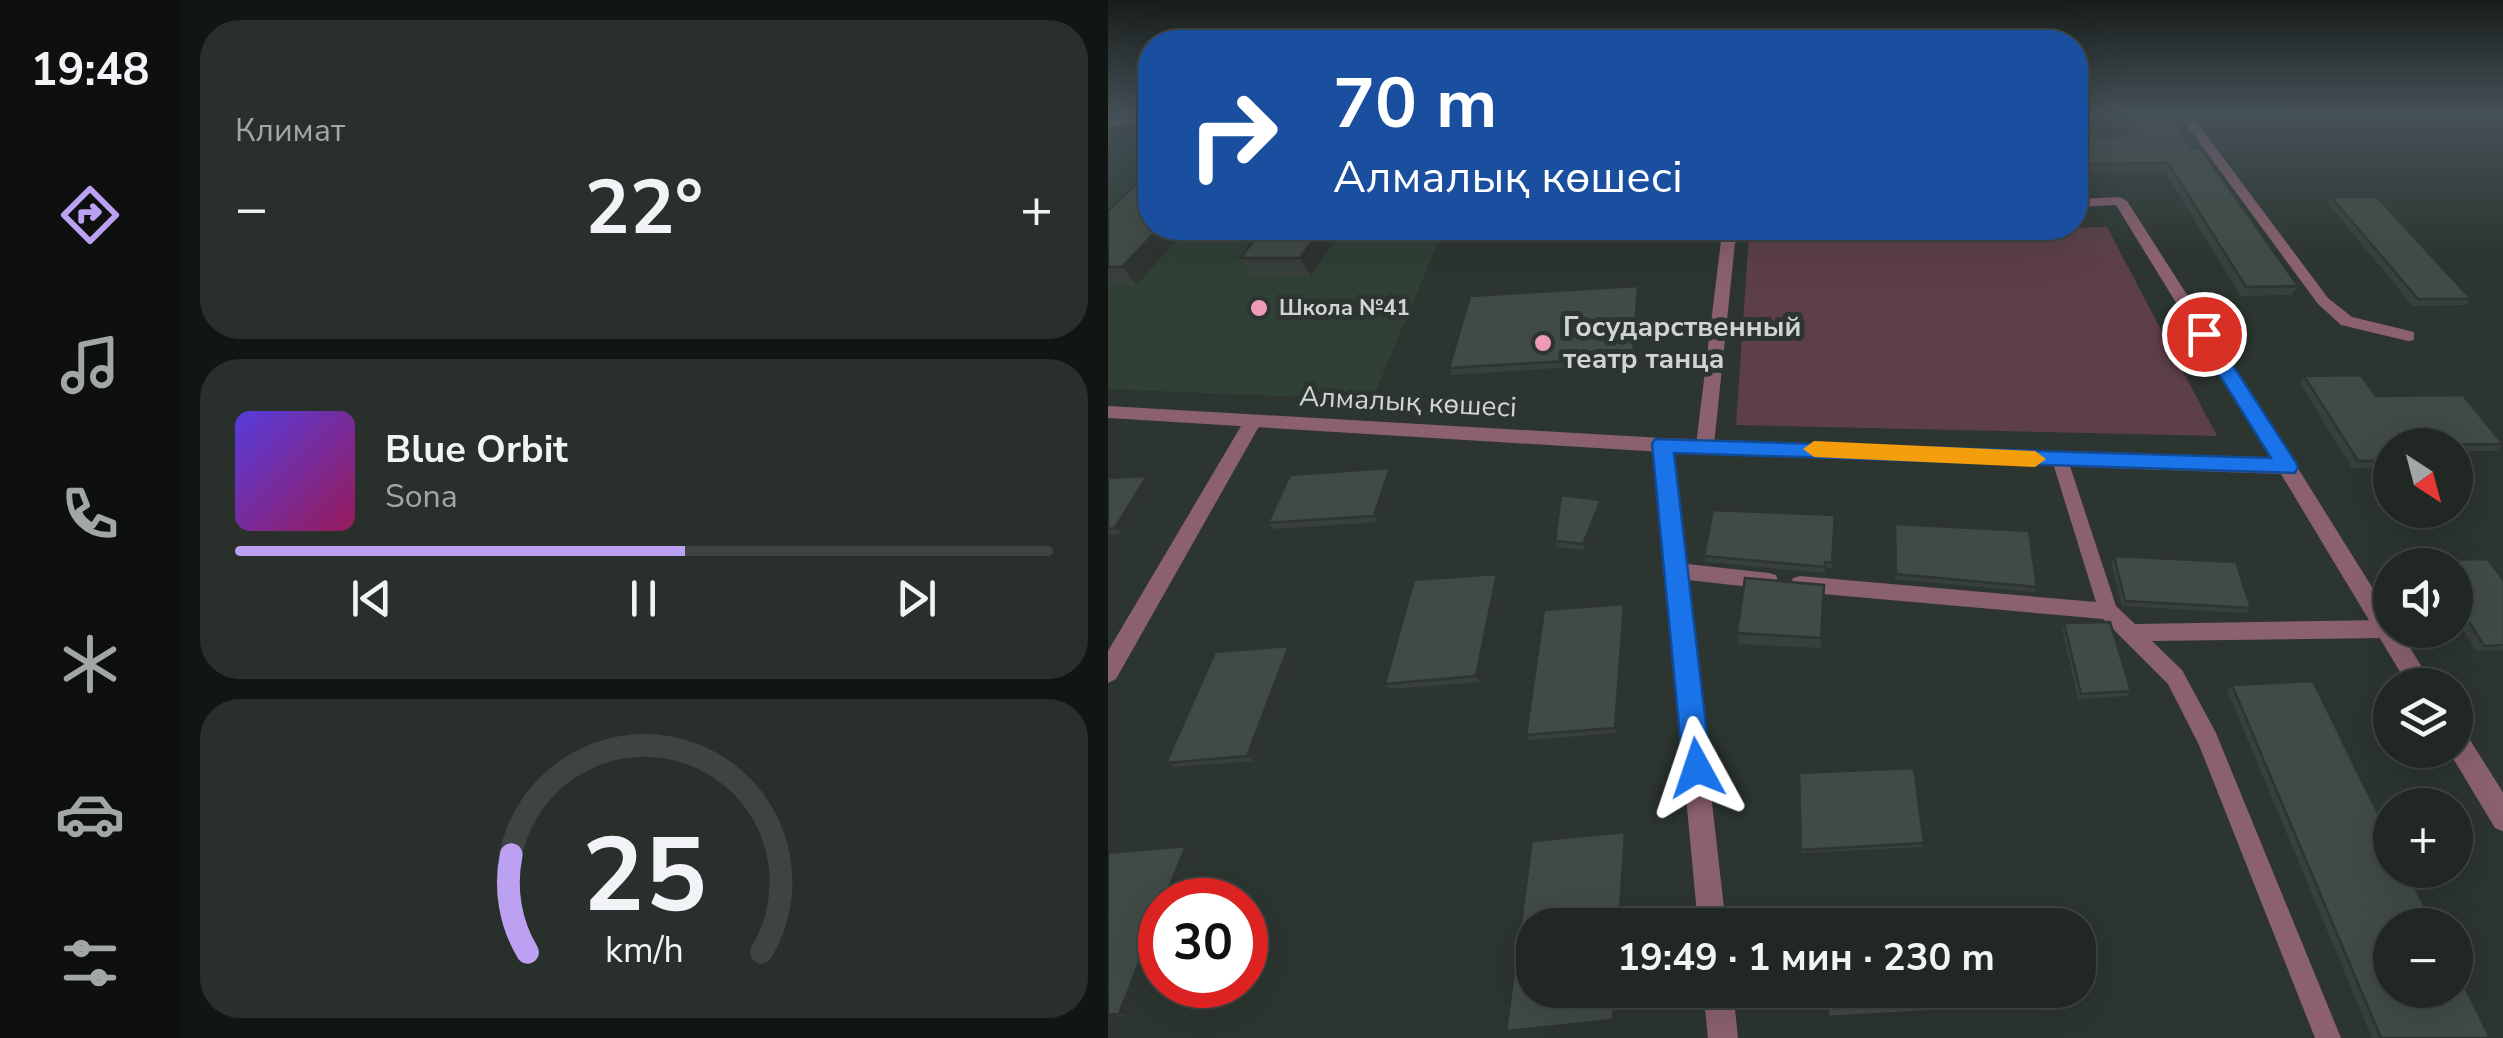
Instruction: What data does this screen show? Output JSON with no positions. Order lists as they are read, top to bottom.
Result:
{
  "streets": {
    "street": ["Алмалық көшесі"]
  },
  "places": ["Школа №41", "Государственный театр танца"],
  "north": "bottom right",
  "page": {
    "tabs": "19:48",
    "tile": "Климат",
    "turn": ["70 m", "Алмалық көшесі"],
    "heat": ["−", "22°", "+"],
    "song": ["Blue Orbit", "Sona"],
    "map_buttons": ["+", "−"],
    "limit": "30",
    "trip": "19:49 · 1 мин · 230 m",
    "gauge": ["25", "km/h"]
  }
}
